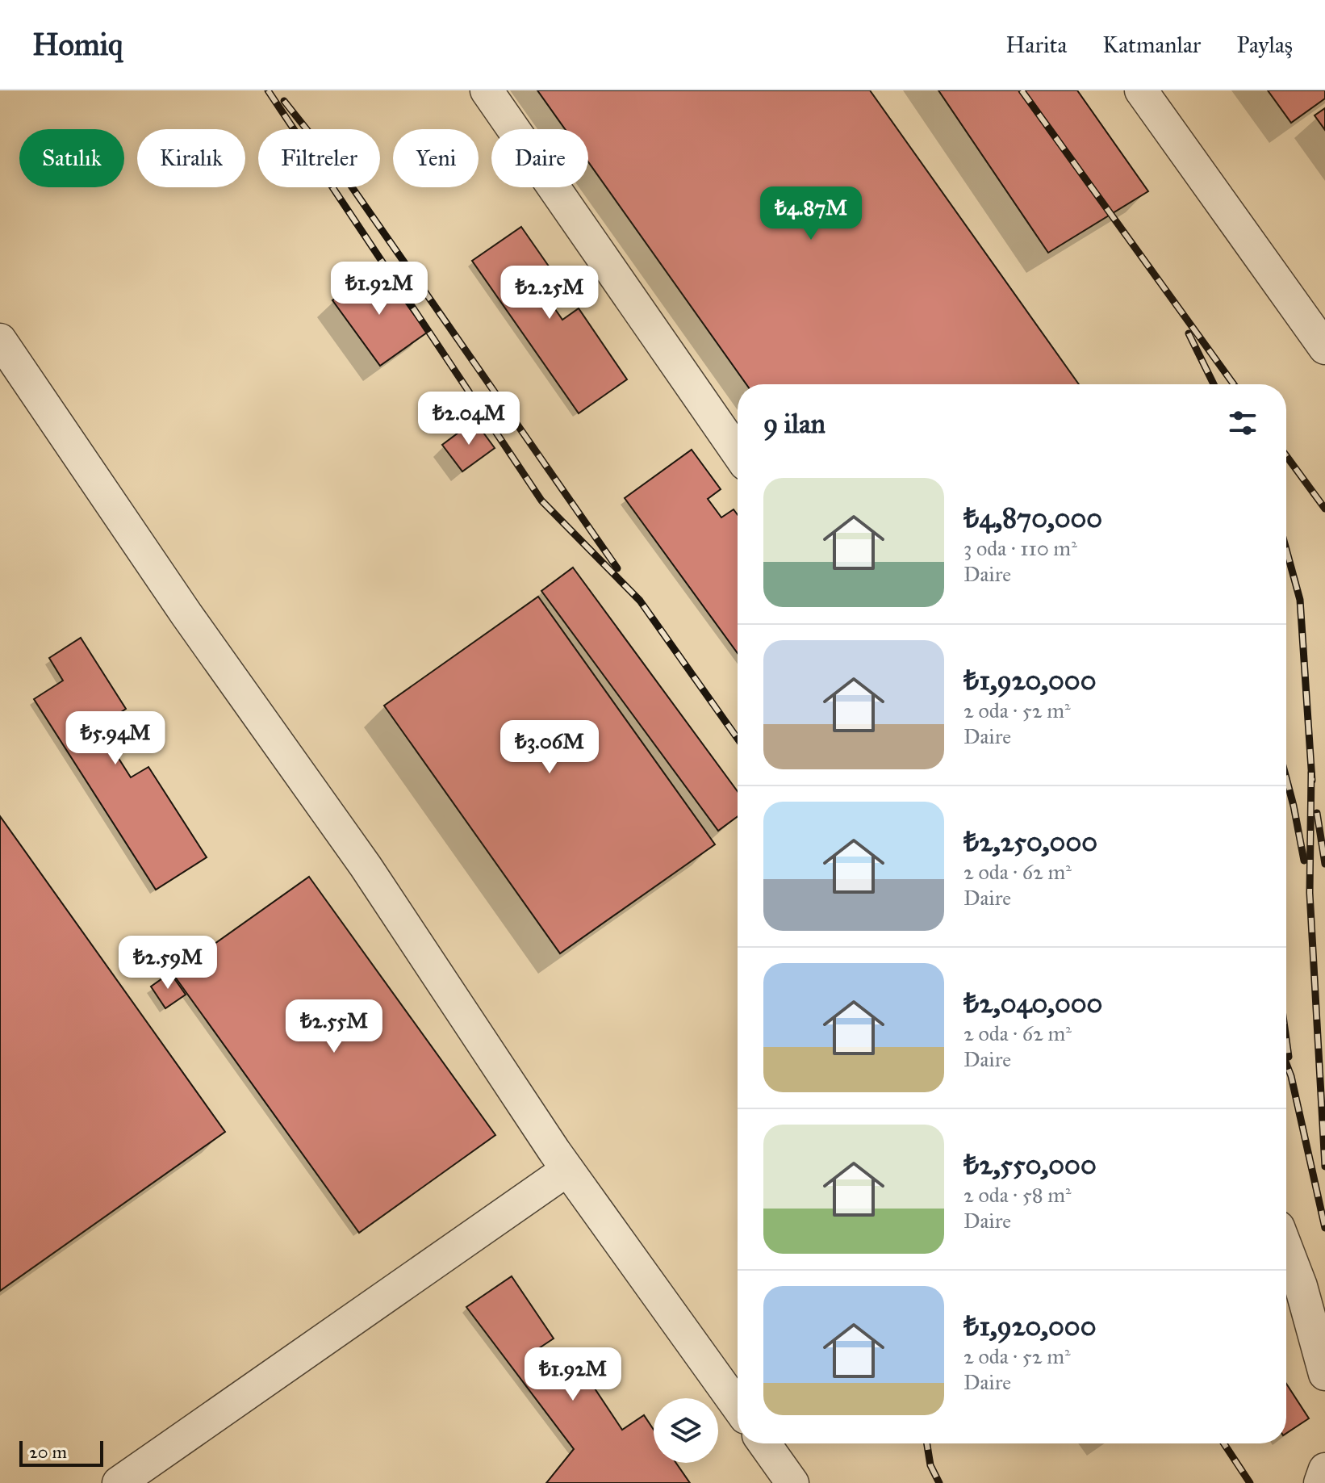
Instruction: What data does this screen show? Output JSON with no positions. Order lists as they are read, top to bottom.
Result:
{
  "scale_bar": "20 m",
  "page": {
    "header": "Homiq",
    "nav": ["Harita", "Katmanlar", "Paylaş"],
    "chip": [
      "Satılık",
      "Kiralık",
      "Filtreler",
      "Yeni",
      "Daire"
    ],
    "price": [
      "₺4.87M",
      "₺1.92M",
      "₺2.25M",
      "₺2.04M",
      "₺5.94M",
      "₺3.06M",
      "₺2.59M",
      "₺2.55M",
      "₺1.92M"
    ],
    "heading": "9 ilan",
    "list": [
      {
        "name": "₺4,870,000",
        "note": "3 oda · 110 m² · Daire"
      },
      {
        "name": "₺1,920,000",
        "note": "2 oda · 52 m² · Daire"
      },
      {
        "name": "₺2,250,000",
        "note": "2 oda · 62 m² · Daire"
      },
      {
        "name": "₺2,040,000",
        "note": "2 oda · 62 m² · Daire"
      },
      {
        "name": "₺2,550,000",
        "note": "2 oda · 58 m² · Daire"
      },
      {
        "name": "₺1,920,000",
        "note": "2 oda · 52 m² · Daire"
      }
    ],
    "scale": "20 m"
  }
}
